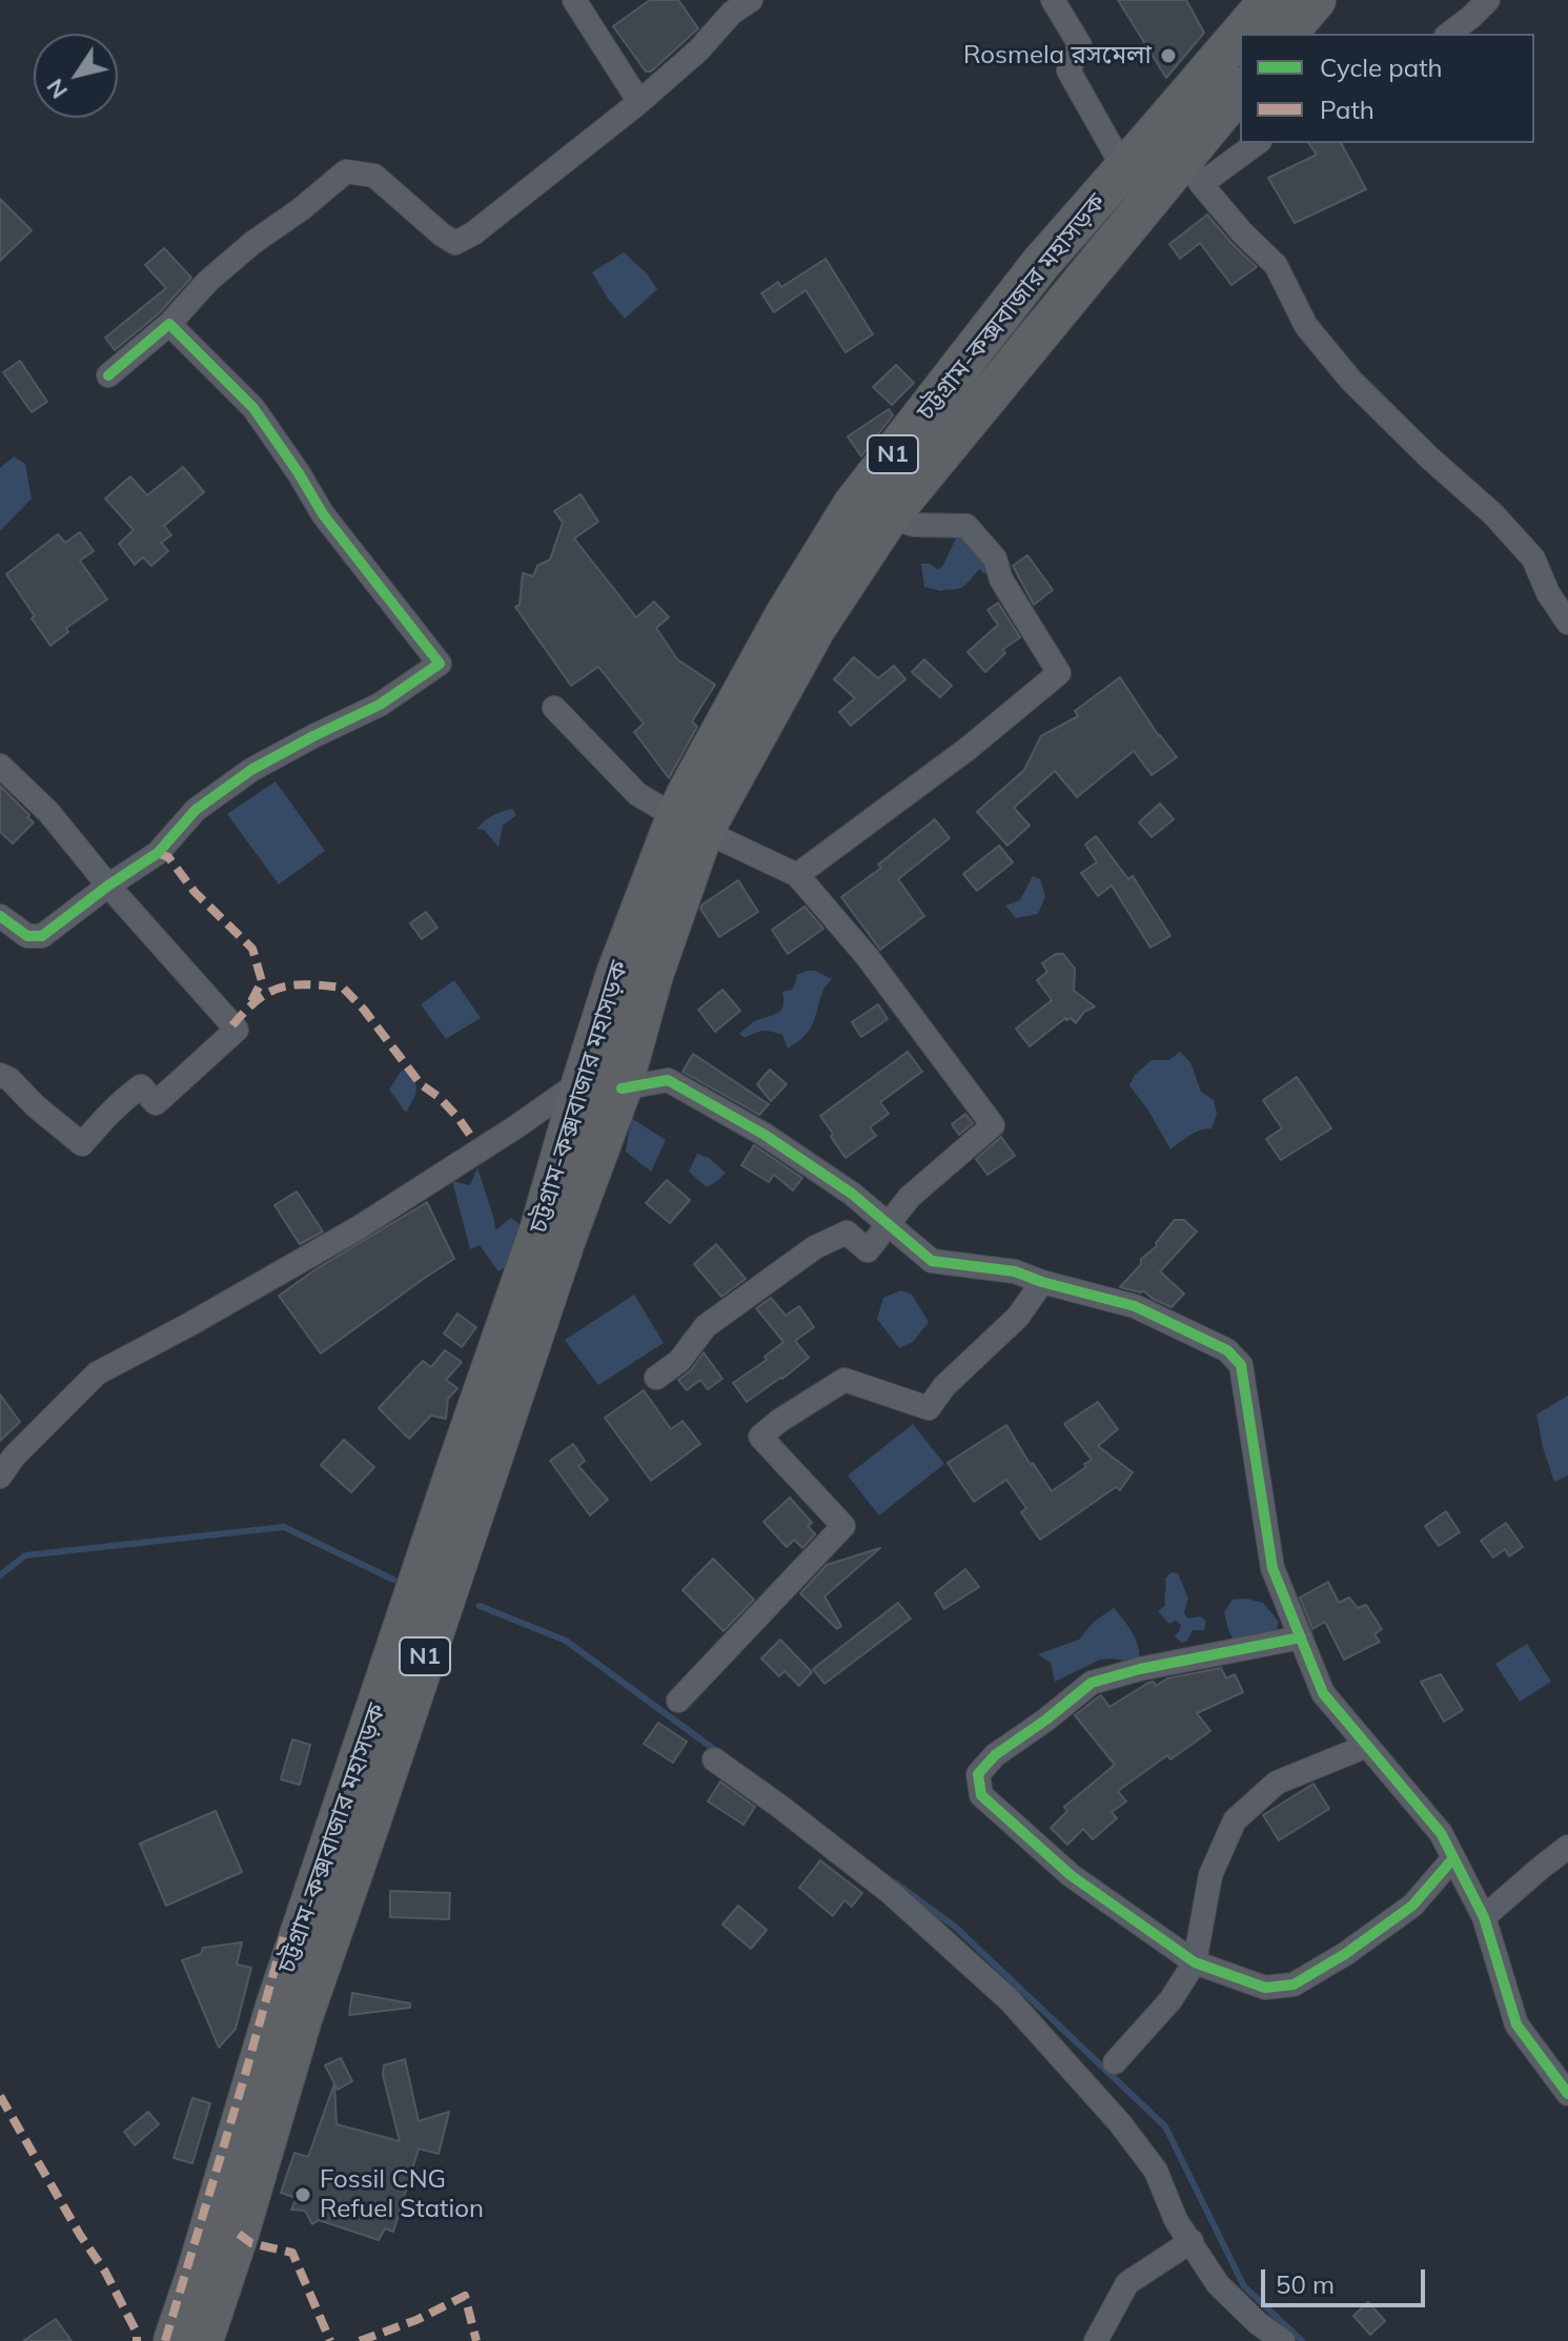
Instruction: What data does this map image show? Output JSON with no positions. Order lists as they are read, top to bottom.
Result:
{
  "streets": {
    "highway": ["চট্টগ্রাম-কক্সবাজার মহাসড়ক", "N1"]
  },
  "places": ["Rosmela রসমেলা", "Fossil CNG Refuel Station"],
  "legend": ["Cycle path", "Path"],
  "scale_bar": "50 m",
  "north": "bottom left"
}
